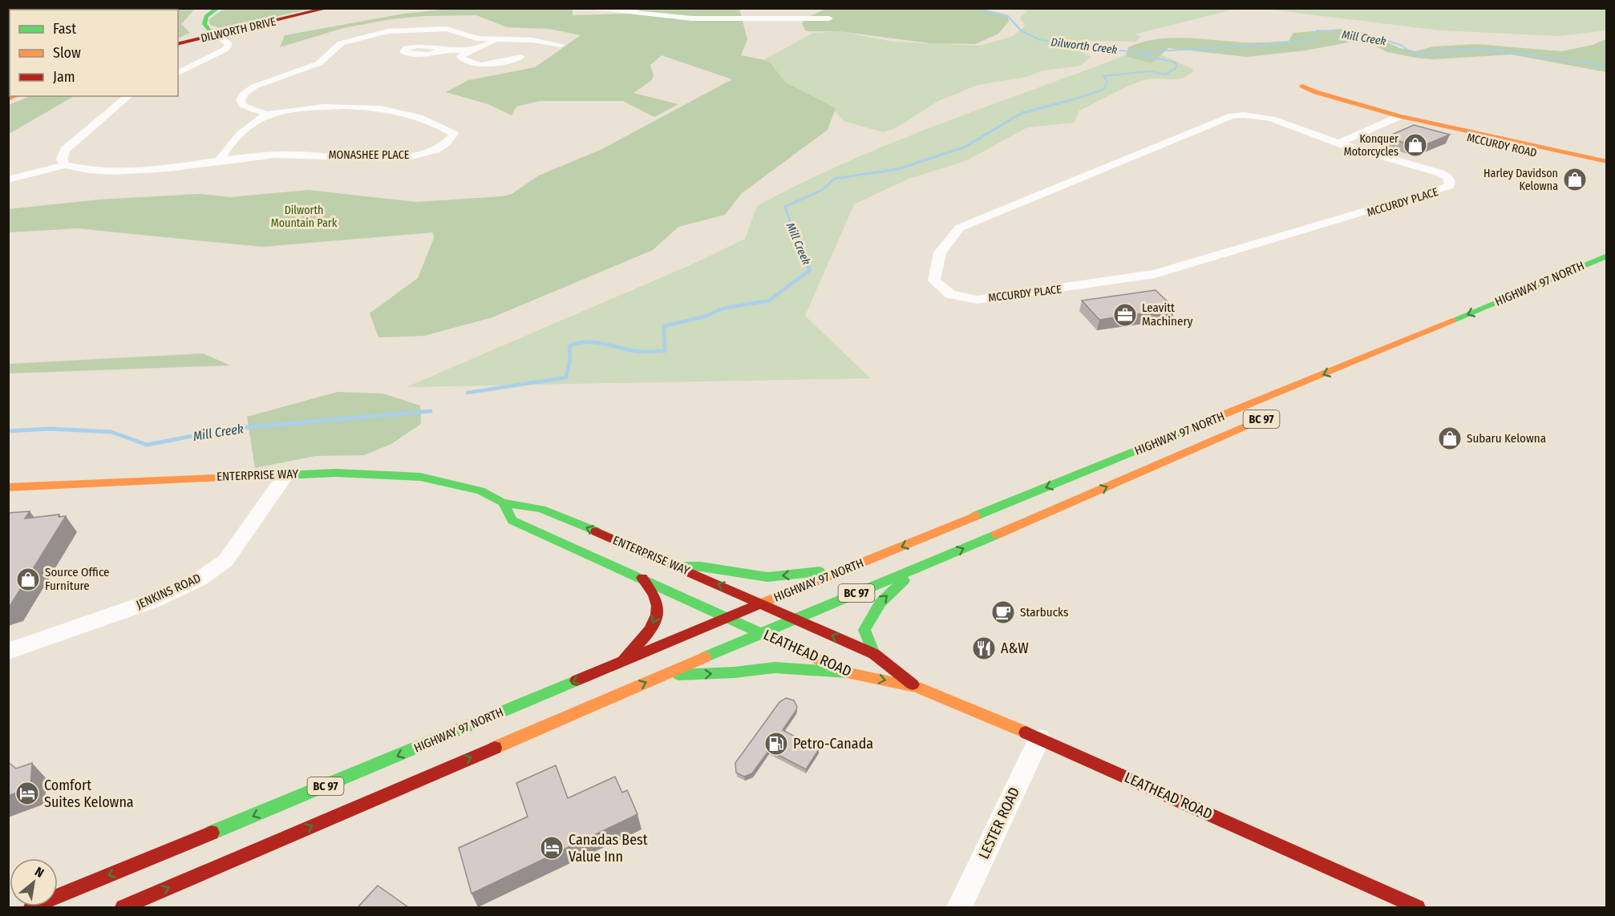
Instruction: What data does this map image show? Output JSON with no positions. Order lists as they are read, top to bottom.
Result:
{
  "streets": {
    "main road": [
      "DILWORTH DRIVE",
      "MCCURDY ROAD",
      "HIGHWAY 97 NORTH",
      "BC 97",
      "ENTERPRISE WAY",
      "LEATHEAD ROAD"
    ],
    "street": [
      "MONASHEE PLACE",
      "MCCURDY PLACE",
      "JENKINS ROAD",
      "LESTER ROAD"
    ]
  },
  "crossings": [
    ["HIGHWAY 97 NORTH", "ENTERPRISE WAY"],
    ["HIGHWAY 97 NORTH", "LEATHEAD ROAD"],
    ["ENTERPRISE WAY", "JENKINS ROAD"],
    ["ENTERPRISE WAY", "LEATHEAD ROAD"],
    ["LEATHEAD ROAD", "LESTER ROAD"]
  ],
  "water": ["Mill Creek", "Dilworth Creek"],
  "parks": ["Dilworth Mountain Park"],
  "places": {
    "shop": [
      "Konquer Motorcycles",
      "Harley Davidson Kelowna",
      "Subaru Kelowna",
      "Source Office Furniture"
    ],
    "office": ["Leavitt Machinery"],
    "cafe": ["Starbucks"],
    "restaurant": ["A&W"],
    "fuel station": ["Petro-Canada"],
    "hotel": ["Comfort Suites Kelowna", "Canadas Best Value Inn"]
  },
  "legend": ["Fast", "Slow", "Jam"],
  "north": "top right"
}
